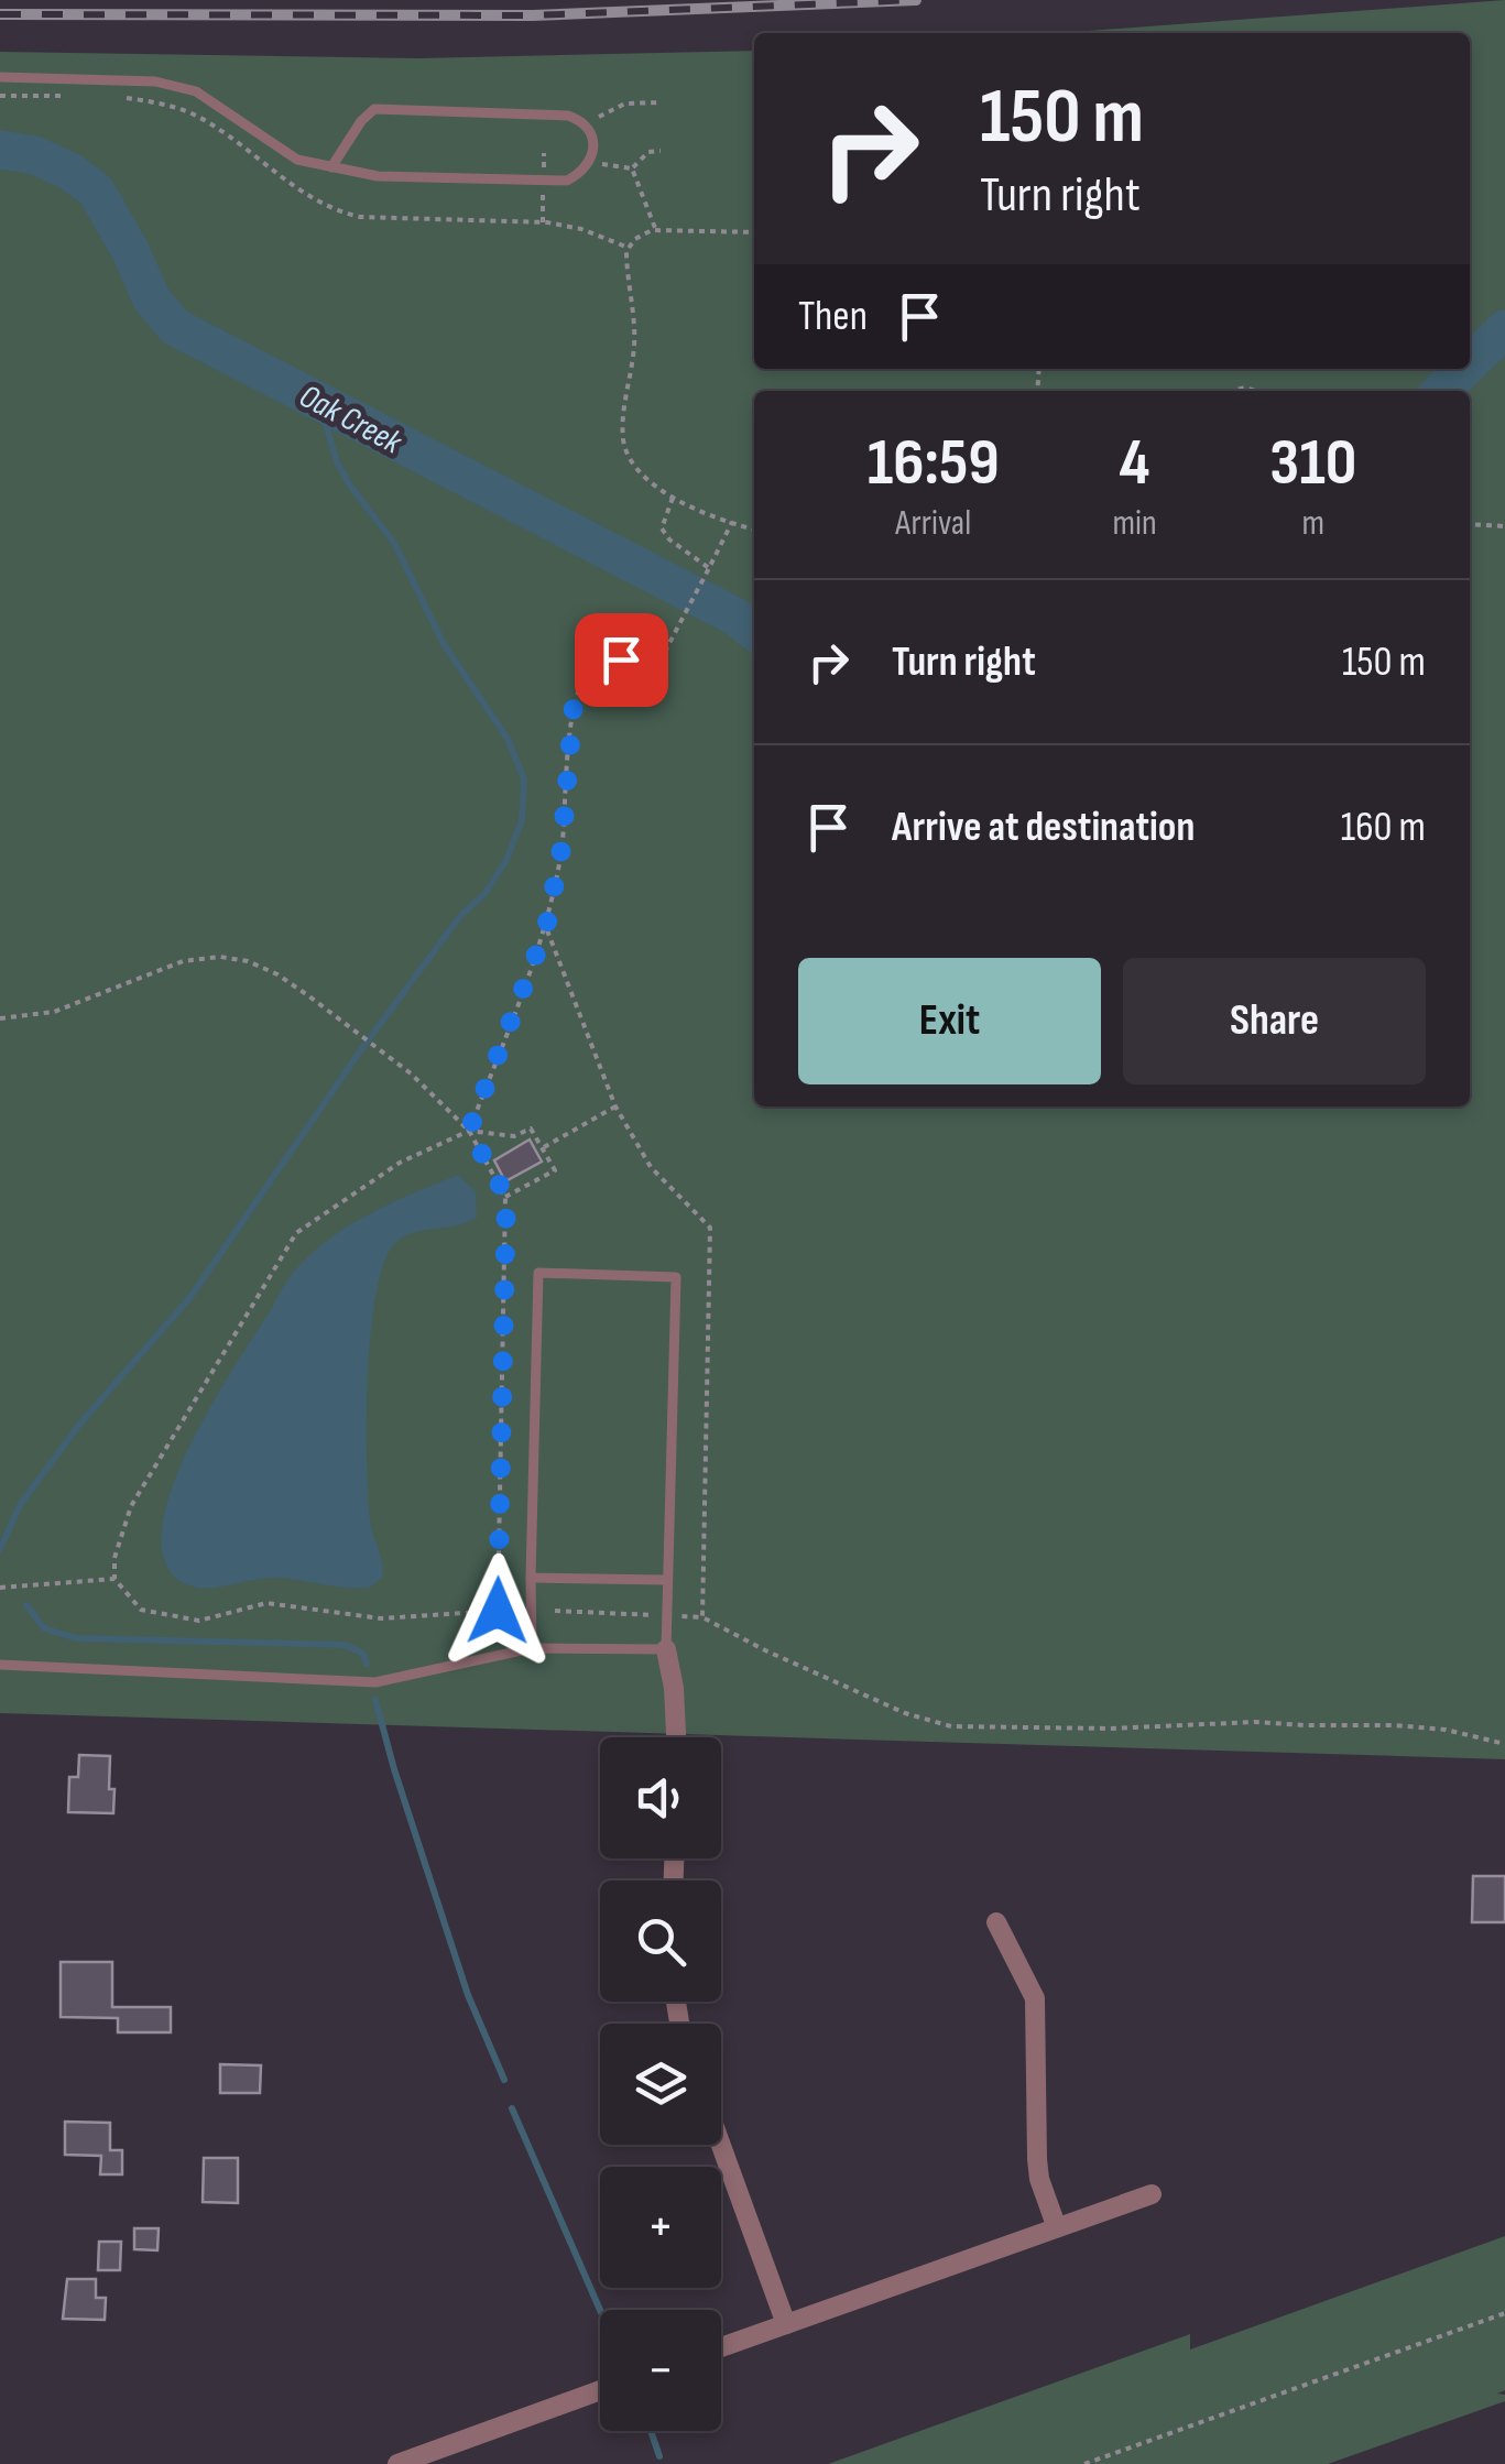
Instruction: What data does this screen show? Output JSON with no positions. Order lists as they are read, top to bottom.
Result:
{
  "water": ["Oak Creek"],
  "page": {
    "turn": ["150 m", "Turn right"],
    "then": "Then",
    "eta": [
      "16:59",
      "Arrival",
      "4",
      "min",
      "310",
      "m"
    ],
    "list": [
      {
        "name": "Turn right",
        "value": "150 m"
      },
      {
        "name": "Arrive at destination",
        "value": "160 m"
      }
    ],
    "buttons": ["Exit", "Share"],
    "map_buttons": ["+", "−"]
  }
}
